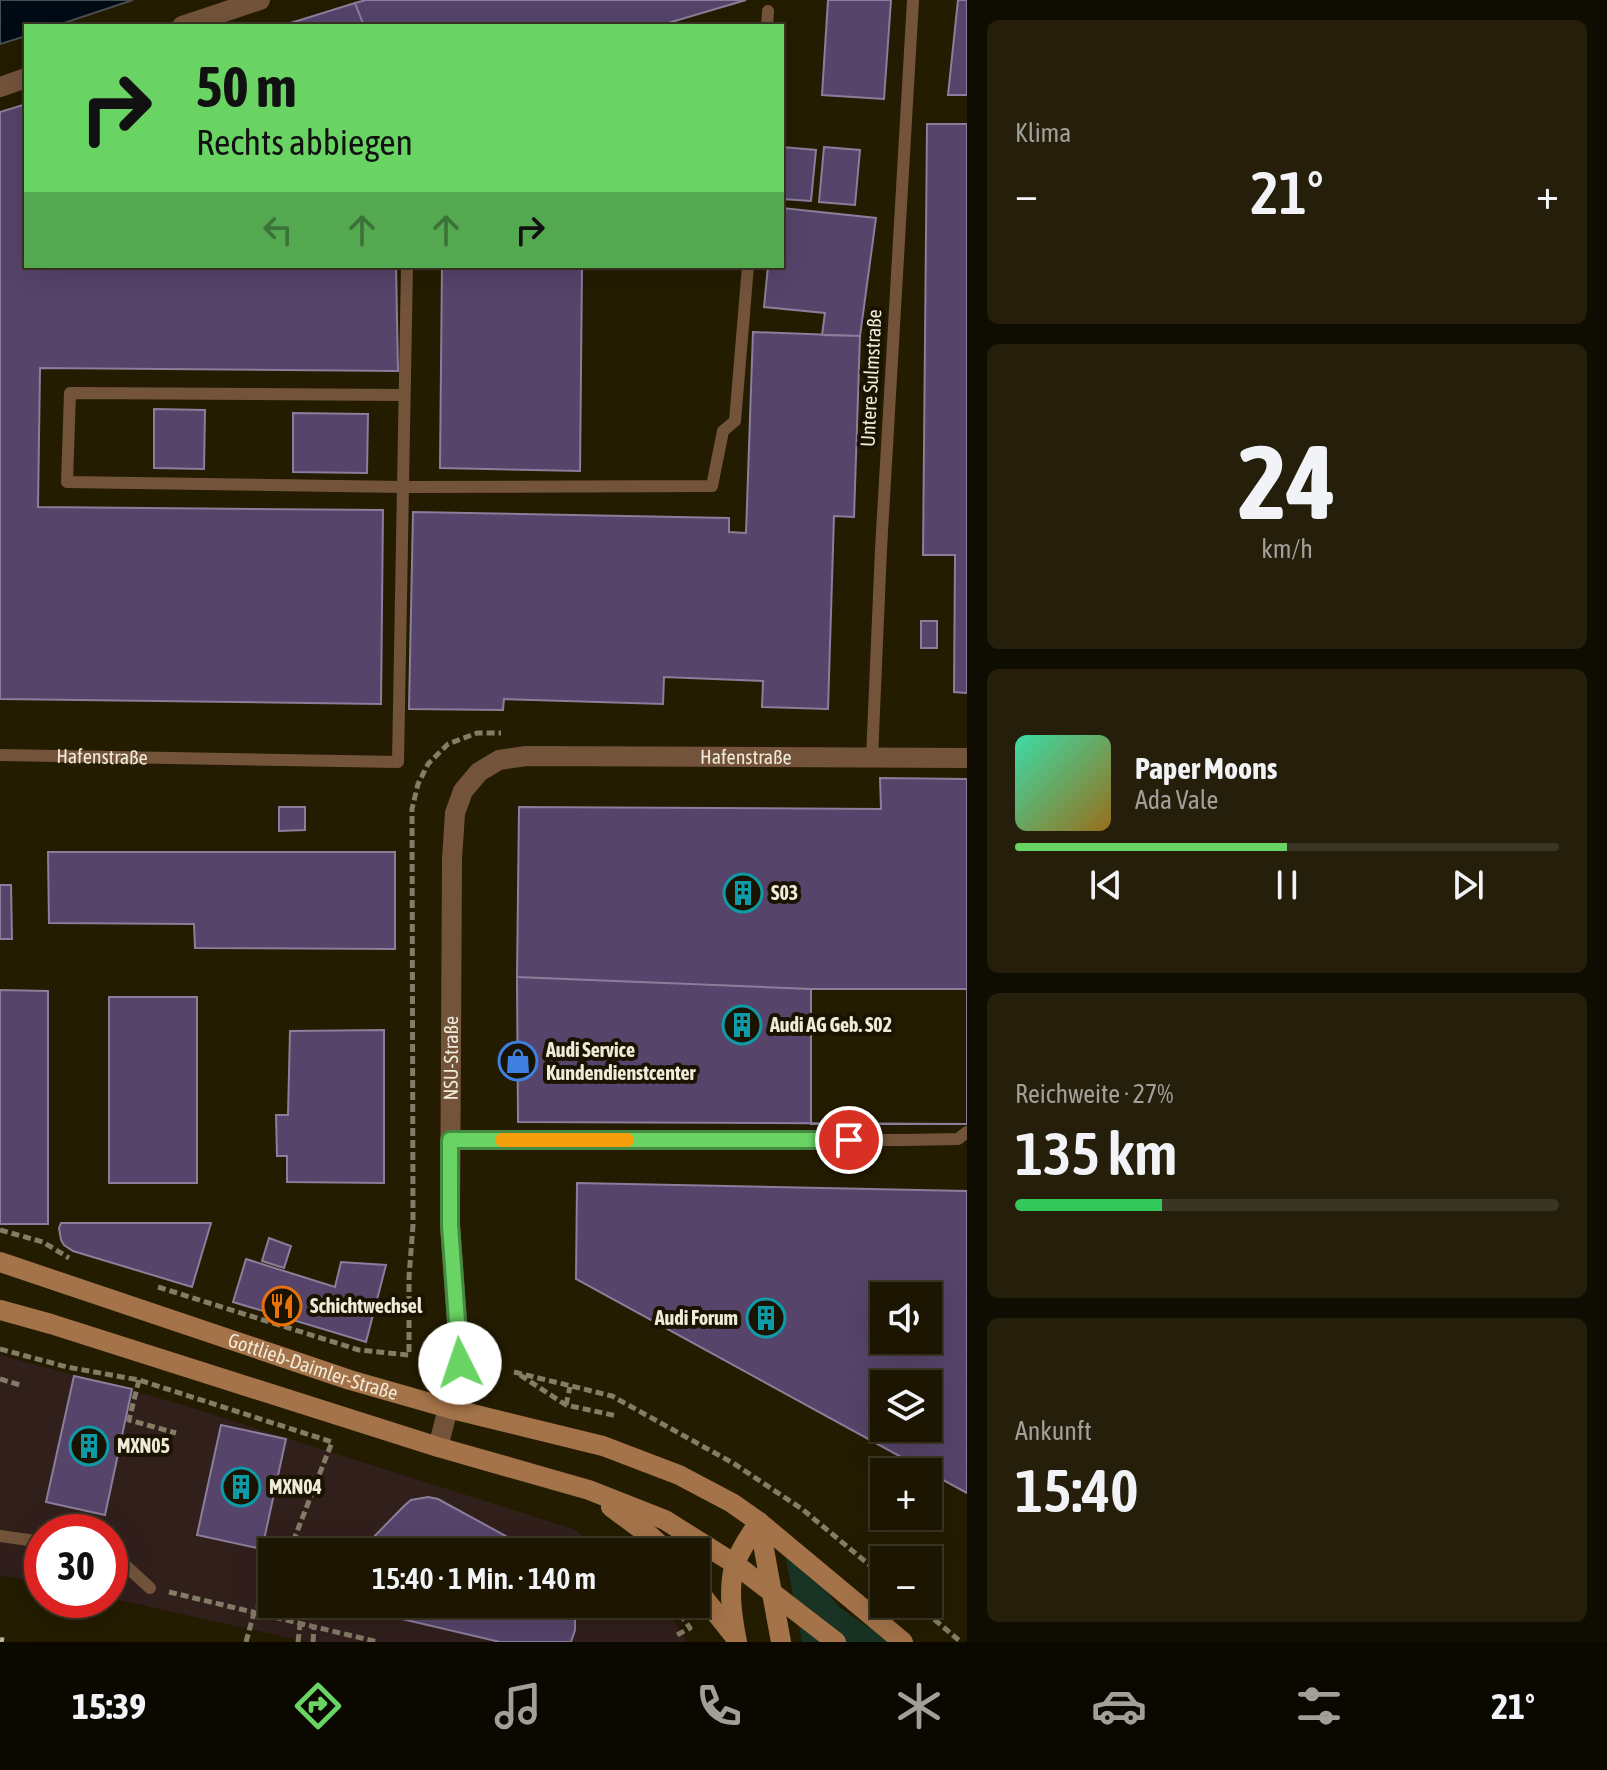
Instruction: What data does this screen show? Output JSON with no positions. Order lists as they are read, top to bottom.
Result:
{
  "streets": {
    "main road": ["Gottlieb-Daimler-Straße"],
    "street": ["Hafenstraße", "NSU-Straße"],
    "lane": ["Untere Sulmstraße"]
  },
  "crossings": [
    ["Untere Sulmstraße", "Hafenstraße"],
    ["Hafenstraße", "NSU-Straße"],
    ["NSU-Straße", "Gottlieb-Daimler-Straße"]
  ],
  "places": {
    "building": [
      "S03",
      "Audi AG Geb. S02",
      "Audi Forum",
      "MXN05",
      "MXN04"
    ],
    "shop": ["Audi Service Kundendienstcenter"],
    "restaurant": ["Schichtwechsel"]
  },
  "page": {
    "tile": [
      "Klima",
      ["24", "km/h"],
      ["Reichweite · 27%", "135 km"],
      ["Ankunft", "15:40"]
    ],
    "turn": ["50 m", "Rechts abbiegen"],
    "heat": ["−", "21°", "+"],
    "song": ["Paper Moons", "Ada Vale"],
    "map_buttons": ["+", "−"],
    "limit": "30",
    "trip": "15:40 · 1 Min. · 140 m",
    "tabs": ["15:39", "21°"]
  }
}
